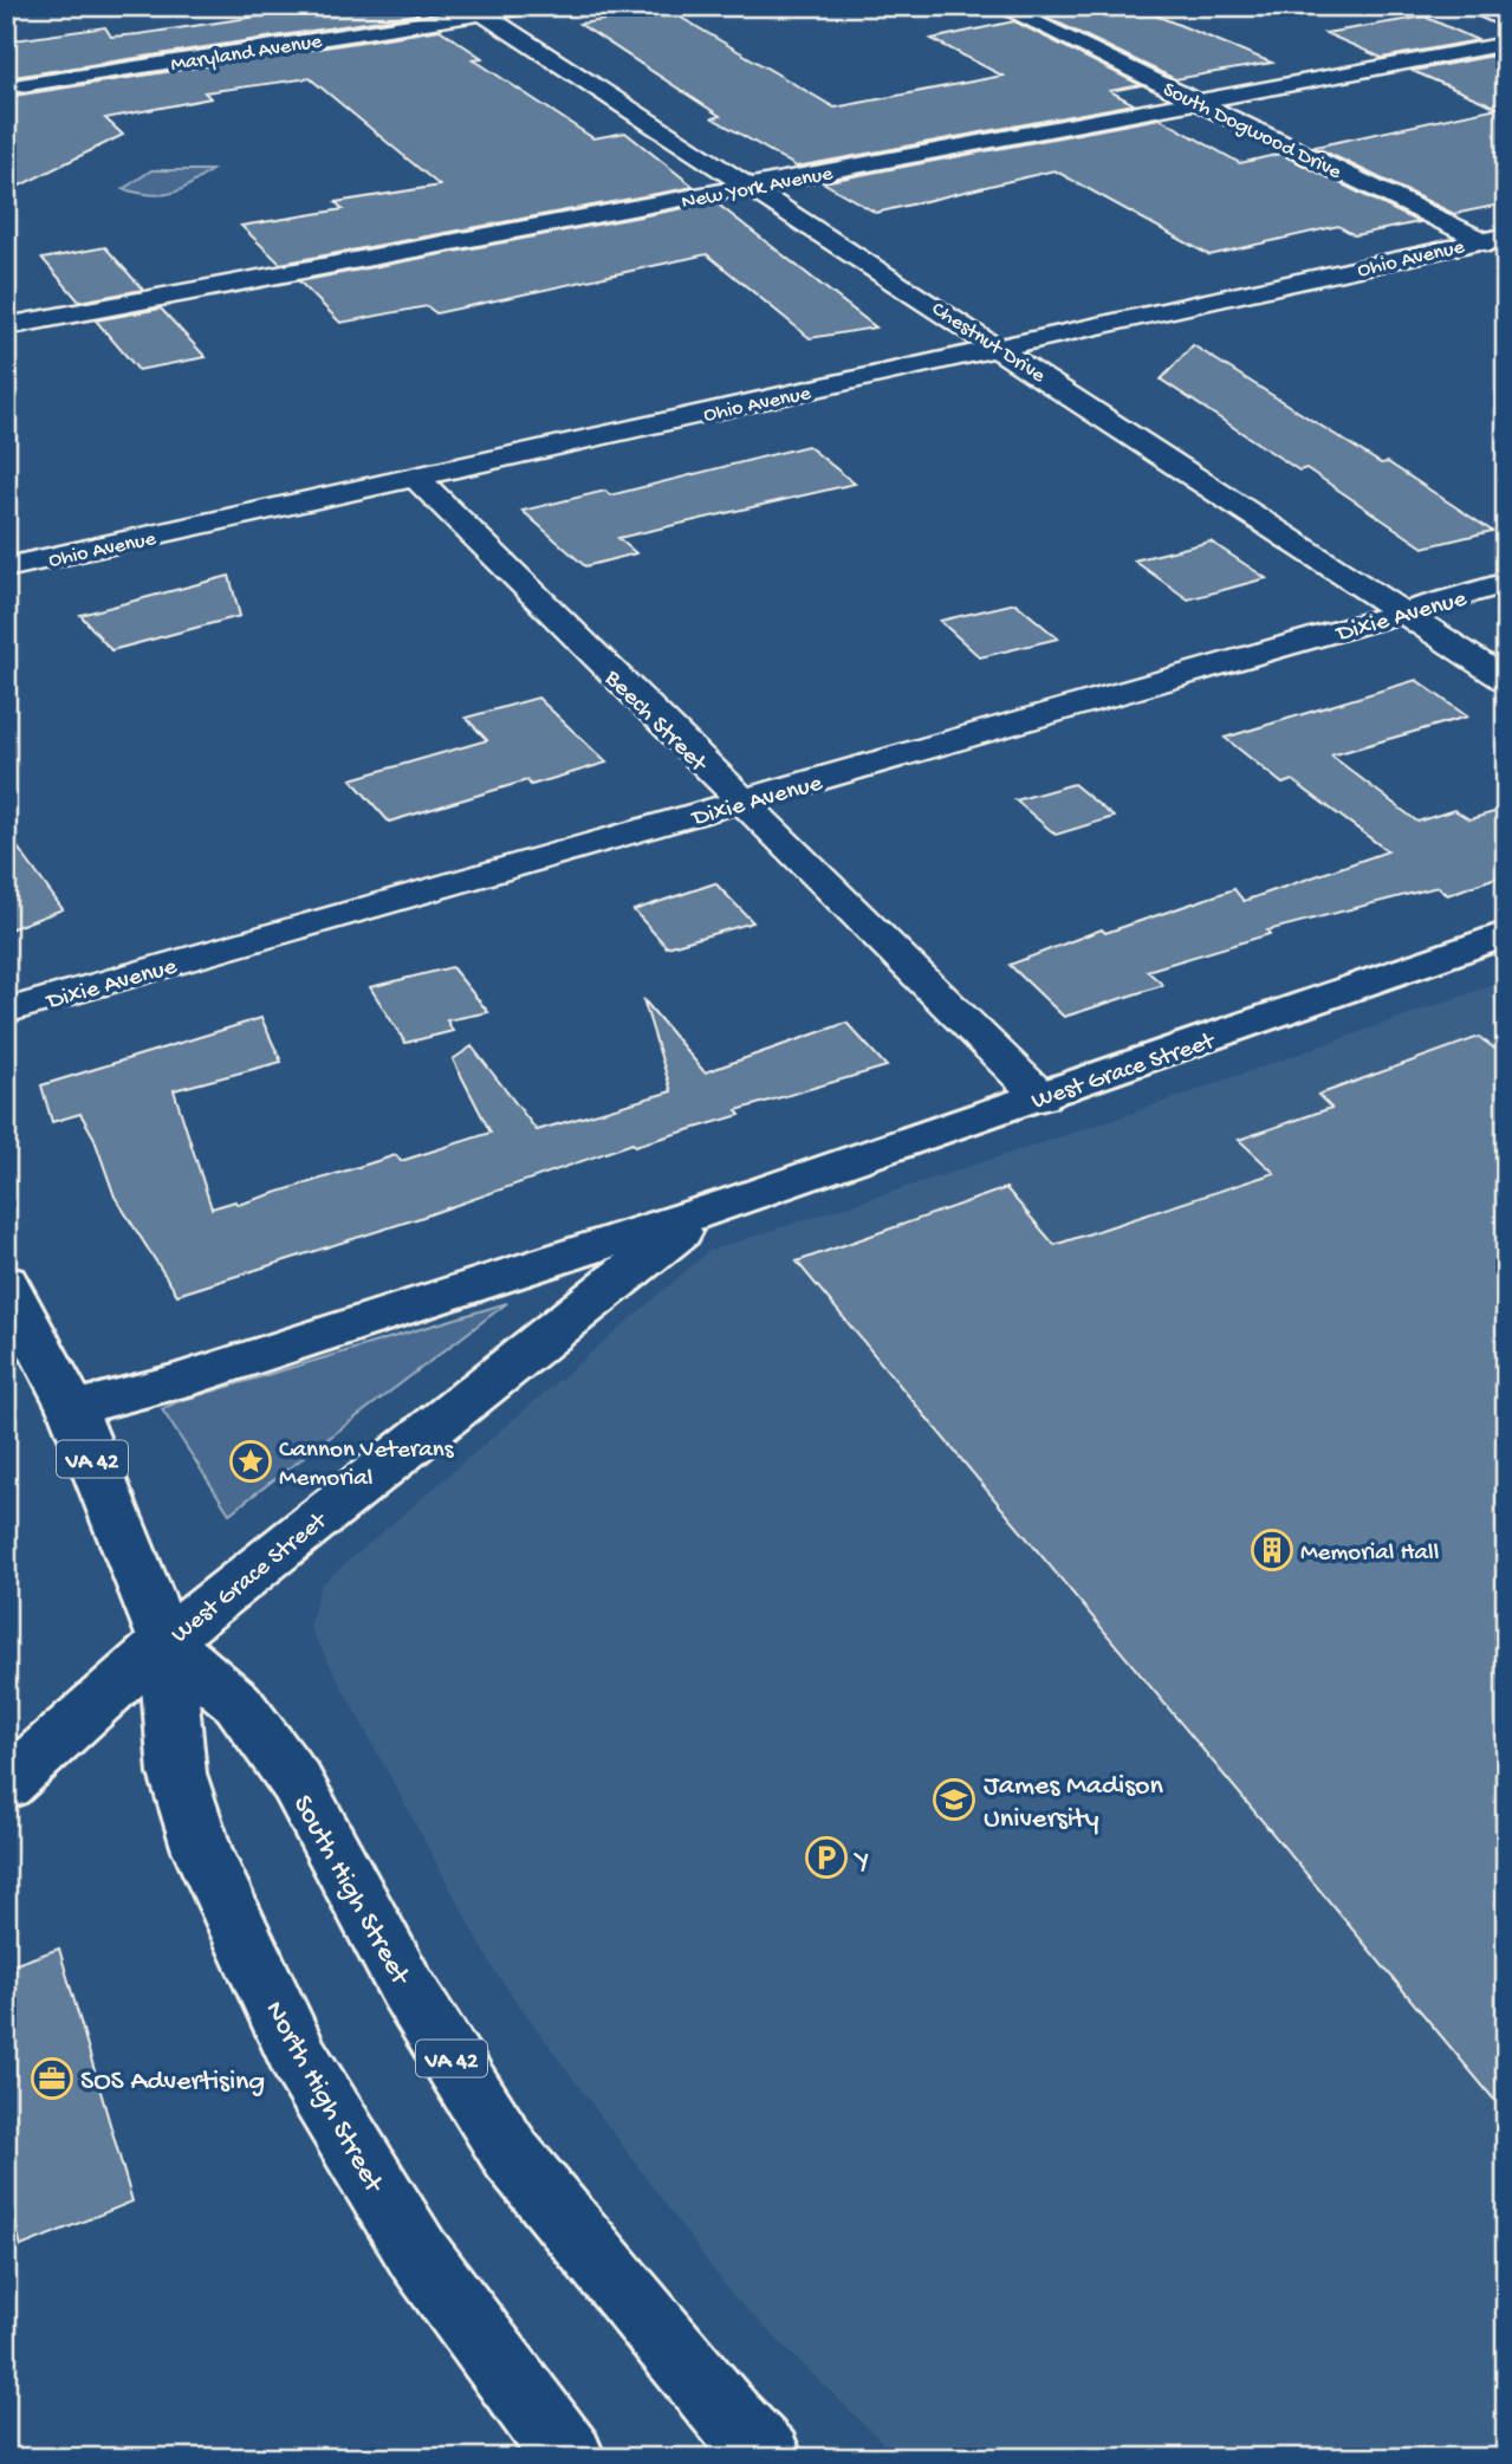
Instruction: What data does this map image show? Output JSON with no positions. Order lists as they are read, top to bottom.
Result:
{
  "streets": {
    "street": [
      "Maryland Avenue",
      "South Dogwood Drive",
      "New York Avenue",
      "Ohio Avenue",
      "Chestnut Drive",
      "Dixie Avenue",
      "Beech Street",
      "West Grace Street",
      "VA 42",
      "South High Street",
      "North High Street"
    ]
  },
  "crossings": [
    ["Maryland Avenue", "Chestnut Drive"],
    ["South Dogwood Drive", "New York Avenue"],
    ["South Dogwood Drive", "Ohio Avenue"],
    ["New York Avenue", "Chestnut Drive"],
    ["Ohio Avenue", "Chestnut Drive"],
    ["Ohio Avenue", "Beech Street"],
    ["Chestnut Drive", "Dixie Avenue"],
    ["Dixie Avenue", "Beech Street"],
    ["Beech Street", "West Grace Street"],
    ["West Grace Street", "South High Street"],
    ["West Grace Street", "North High Street"],
    ["South High Street", "North High Street"]
  ],
  "places": {
    "place": ["Cannon Veterans Memorial"],
    "building": ["Memorial Hall"],
    "school or university": ["James Madison University"],
    "parking": ["Y"],
    "office": ["SOS Advertising"]
  }
}
